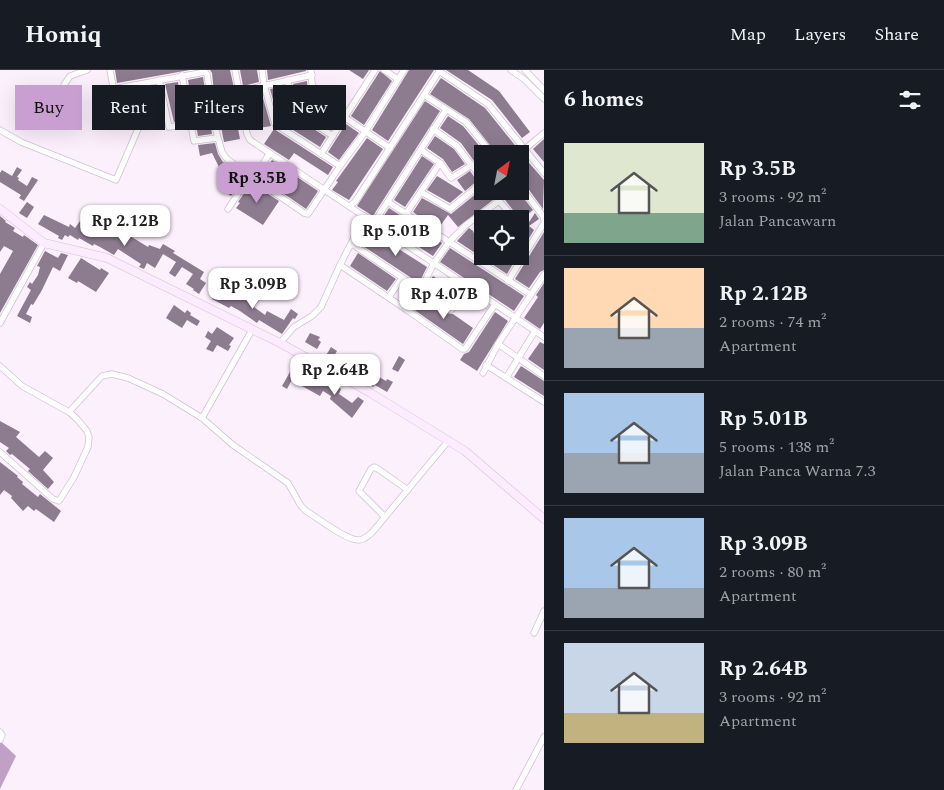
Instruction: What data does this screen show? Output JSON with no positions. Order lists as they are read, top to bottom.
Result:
{
  "north": "top right",
  "page": {
    "header": "Homiq",
    "nav": ["Map", "Layers", "Share"],
    "heading": "6 homes",
    "chip": [
      "Buy",
      "Rent",
      "Filters",
      "New"
    ],
    "list": [
      {
        "name": "Rp 3.5B",
        "note": "3 rooms · 92 m² · Jalan Pancawarn"
      },
      {
        "name": "Rp 2.12B",
        "note": "2 rooms · 74 m² · Apartment"
      },
      {
        "name": "Rp 5.01B",
        "note": "5 rooms · 138 m² · Jalan Panca Warna 7.3"
      },
      {
        "name": "Rp 3.09B",
        "note": "2 rooms · 80 m² · Apartment"
      },
      {
        "name": "Rp 2.64B",
        "note": "3 rooms · 92 m² · Apartment"
      }
    ],
    "price": [
      "Rp 3.5B",
      "Rp 2.12B",
      "Rp 5.01B",
      "Rp 3.09B",
      "Rp 4.07B",
      "Rp 2.64B"
    ]
  }
}
